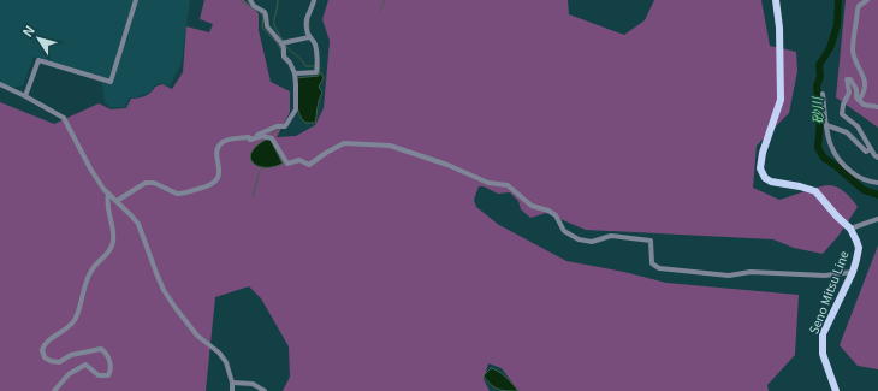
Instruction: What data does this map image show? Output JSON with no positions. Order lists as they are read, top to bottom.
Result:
{
  "streets": {
    "main road": ["Seno Mitsu Line"]
  },
  "water": ["砂川"],
  "north": "top left"
}
